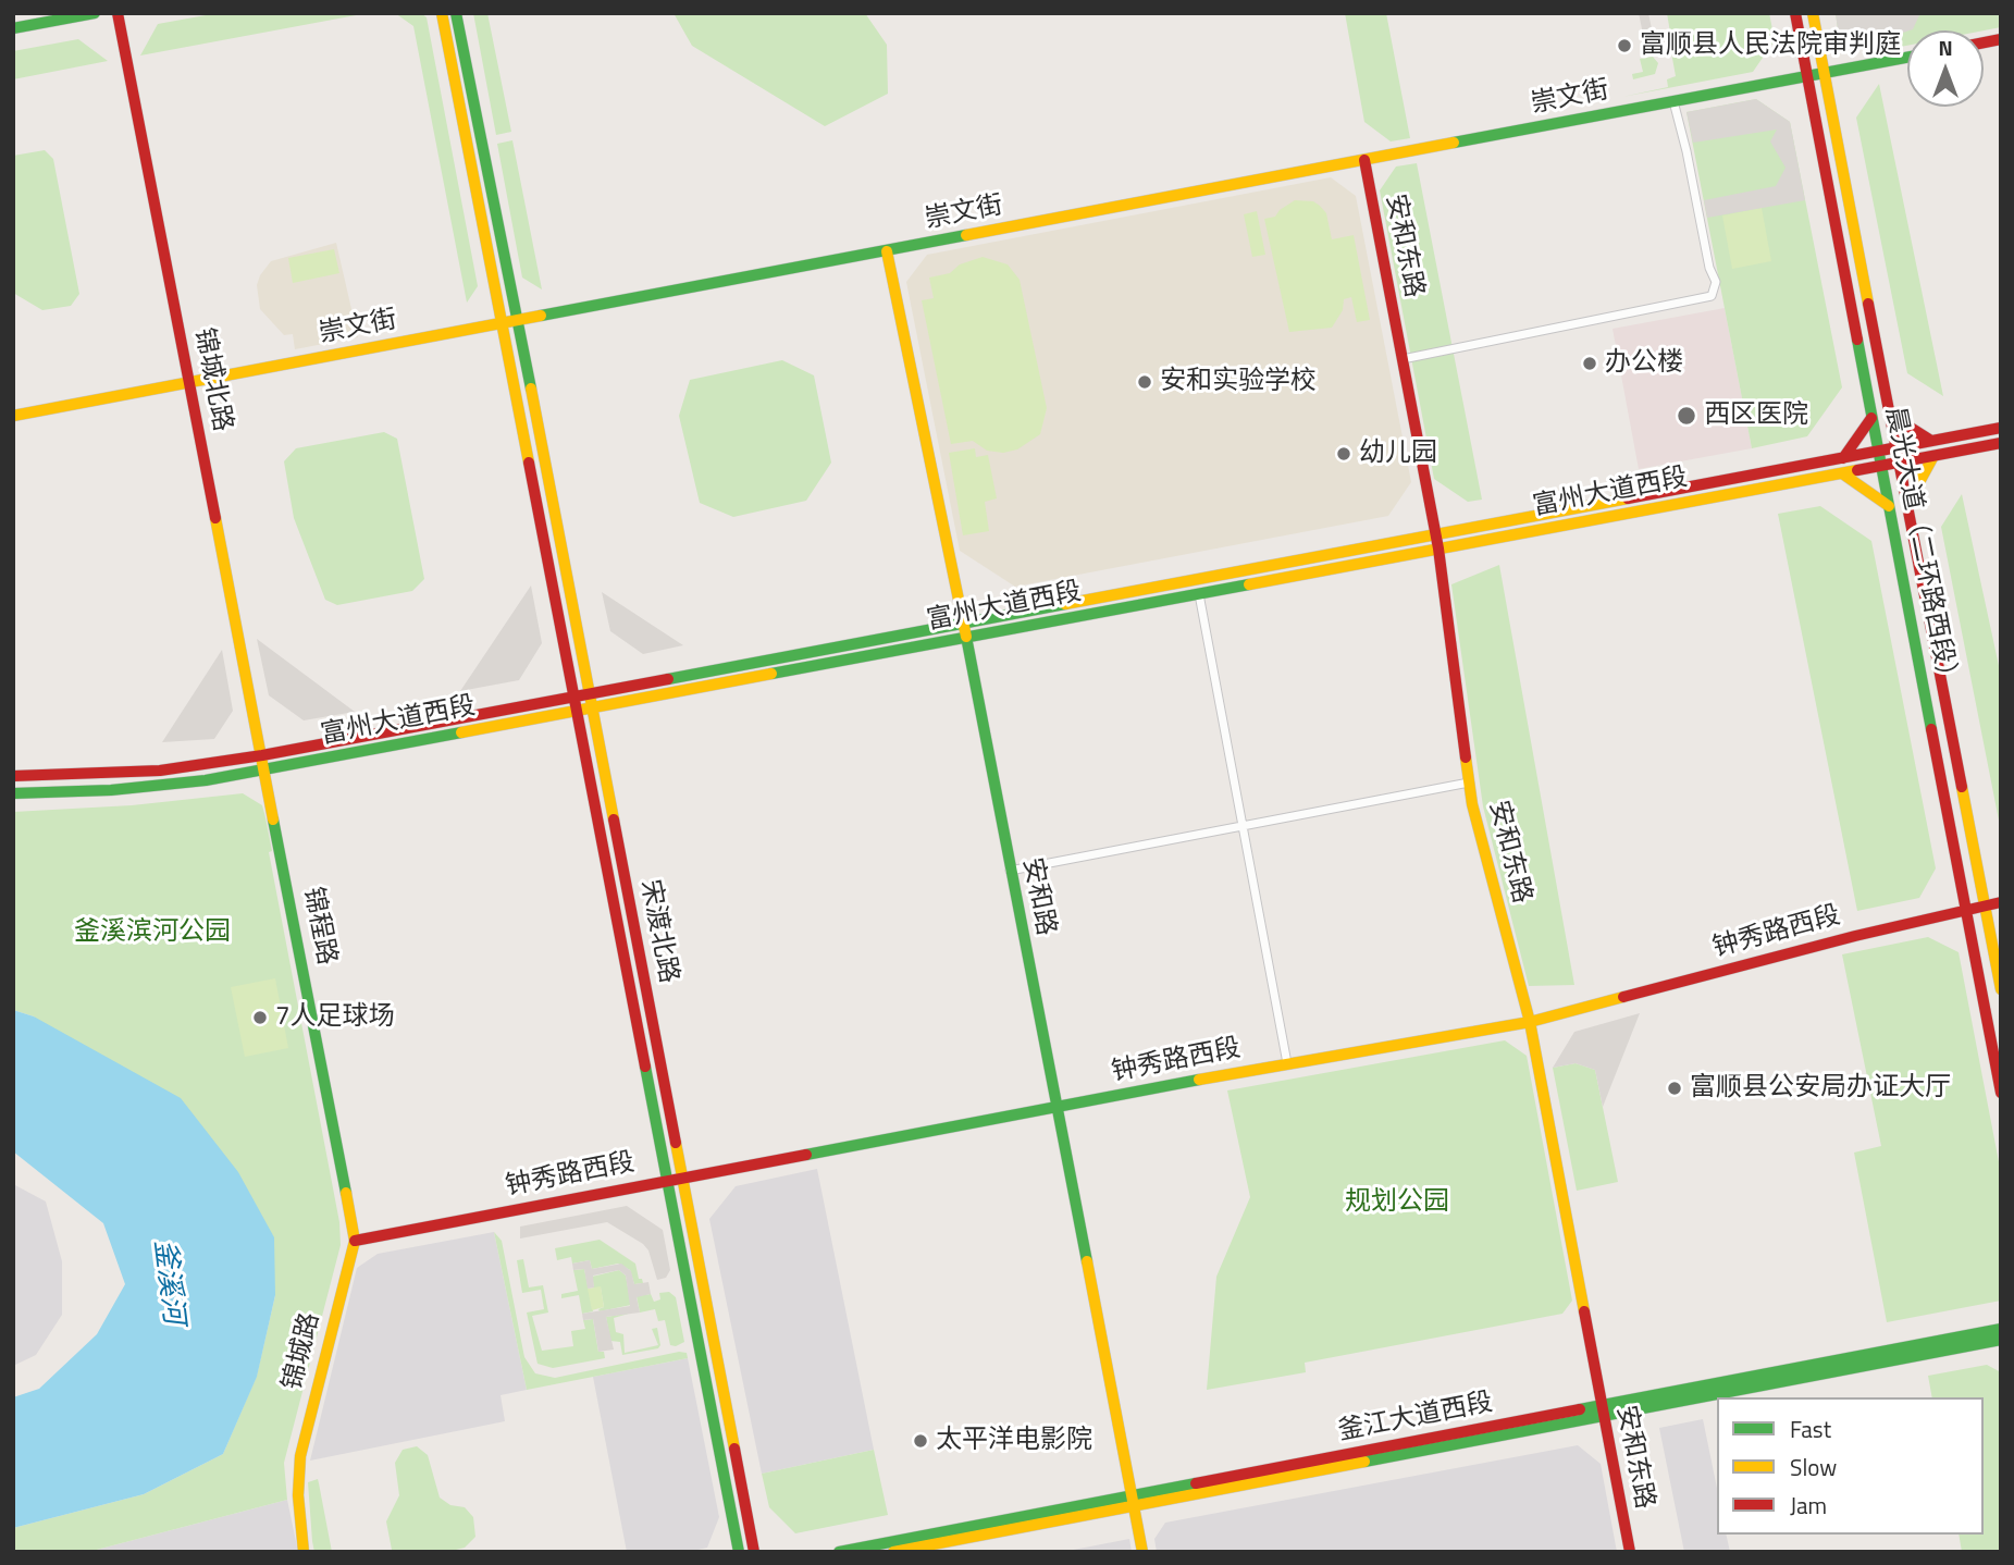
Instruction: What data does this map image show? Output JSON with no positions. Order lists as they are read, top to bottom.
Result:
{
  "streets": {
    "main road": [
      "崇文街",
      "安和东路",
      "锦城北路",
      "富州大道西段",
      "晨光大道（二环路西段）",
      "安和路",
      "锦程路",
      "宋渡北路",
      "钟秀路西段",
      "锦城路",
      "釜江大道西段"
    ]
  },
  "crossings": [
    ["崇文街", "安和东路"],
    ["崇文街", "锦城北路"],
    ["崇文街", "晨光大道（二环路西段）"],
    ["崇文街", "安和路"],
    ["崇文街", "宋渡北路"],
    ["安和东路", "富州大道西段"],
    ["安和东路", "钟秀路西段"],
    ["安和东路", "釜江大道西段"],
    ["锦城北路", "富州大道西段"],
    ["锦城北路", "锦程路"],
    ["富州大道西段", "晨光大道（二环路西段）"],
    ["富州大道西段", "安和路"],
    ["富州大道西段", "锦程路"],
    ["富州大道西段", "宋渡北路"],
    ["晨光大道（二环路西段）", "钟秀路西段"],
    ["安和路", "钟秀路西段"],
    ["安和路", "釜江大道西段"],
    ["锦程路", "钟秀路西段"],
    ["锦程路", "锦城路"],
    ["宋渡北路", "钟秀路西段"],
    ["钟秀路西段", "锦城路"]
  ],
  "water": ["釜溪河"],
  "parks": ["釜溪滨河公园", "规划公园"],
  "places": [
    "富顺县人民法院审判庭",
    "办公楼",
    "安和实验学校",
    "西区医院",
    "幼儿园",
    "7人足球场",
    "富顺县公安局办证大厅",
    "太平洋电影院"
  ],
  "legend": ["Fast", "Slow", "Jam"],
  "north": "top"
}
